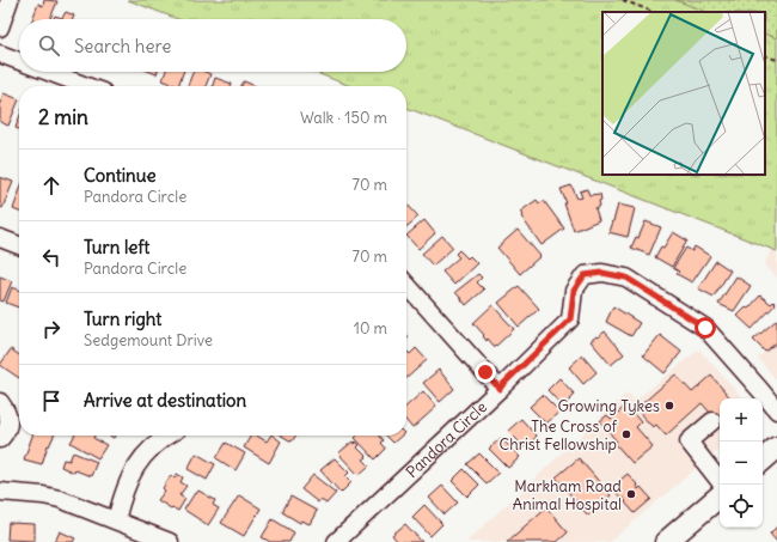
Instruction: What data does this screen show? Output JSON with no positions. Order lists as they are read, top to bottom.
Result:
{
  "streets": {
    "street": ["Pandora Circle"]
  },
  "places": ["Growing Tykes", "The Cross of Christ Fellowship", "Markham Road Animal Hospital"],
  "page": {
    "search": "Search here",
    "heading": ["2 min", "Walk · 150 m"],
    "list": [
      ["Continue", "Pandora Circle", "70 m"],
      ["Turn left", "Pandora Circle", "70 m"],
      ["Turn right", "Sedgemount Drive", "10 m"],
      "Arrive at destination"
    ],
    "map_buttons": ["+", "−"]
  }
}
